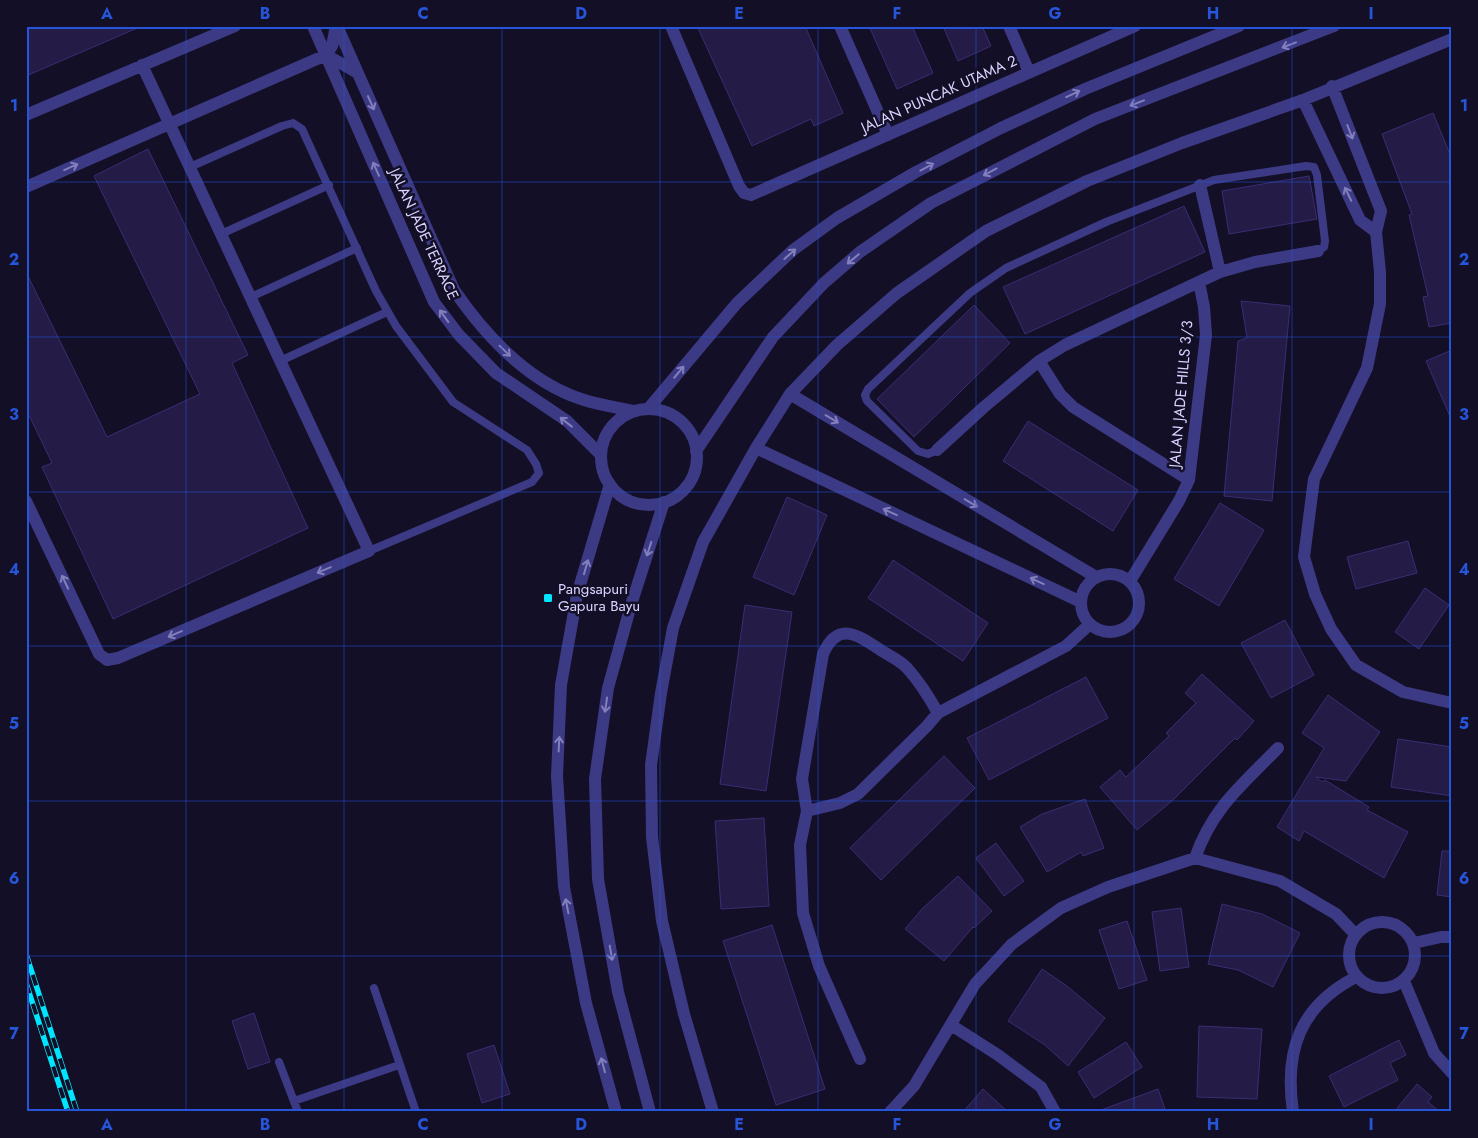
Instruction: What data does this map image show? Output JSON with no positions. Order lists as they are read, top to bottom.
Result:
{
  "streets": {
    "street": ["JALAN PUNCAK UTAMA 2", "JALAN JADE TERRACE", "JALAN JADE HILLS 3/3"]
  },
  "places": {
    "transit": ["Pangsapuri Gapura Bayu"]
  },
  "grid": {
    "columns": [
      "A",
      "B",
      "C",
      "D",
      "E",
      "F",
      "G",
      "H",
      "I"
    ],
    "rows": [
      "1",
      "2",
      "3",
      "4",
      "5",
      "6",
      "7"
    ]
  }
}
